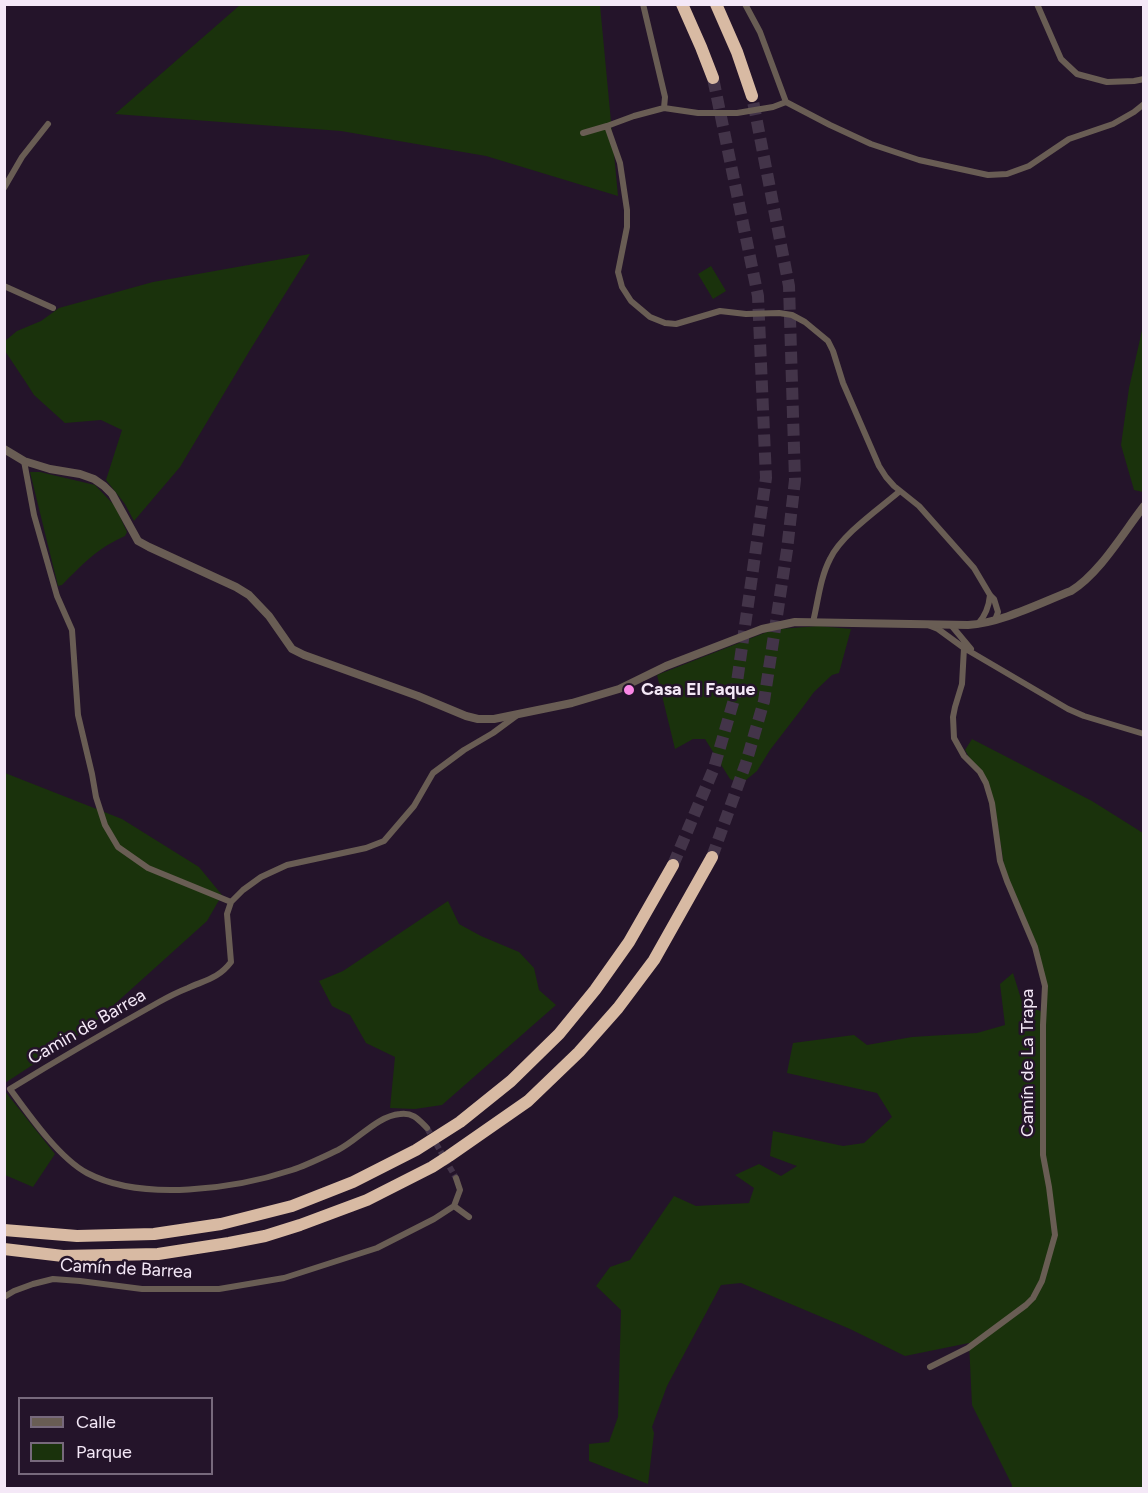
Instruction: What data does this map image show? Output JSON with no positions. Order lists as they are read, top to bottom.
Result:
{
  "streets": {
    "street": ["Camin de Barrea", "Camín de La Trapa", "Camín de Barrea"]
  },
  "places": ["Casa El Faque"],
  "legend": ["Calle", "Parque"]
}
